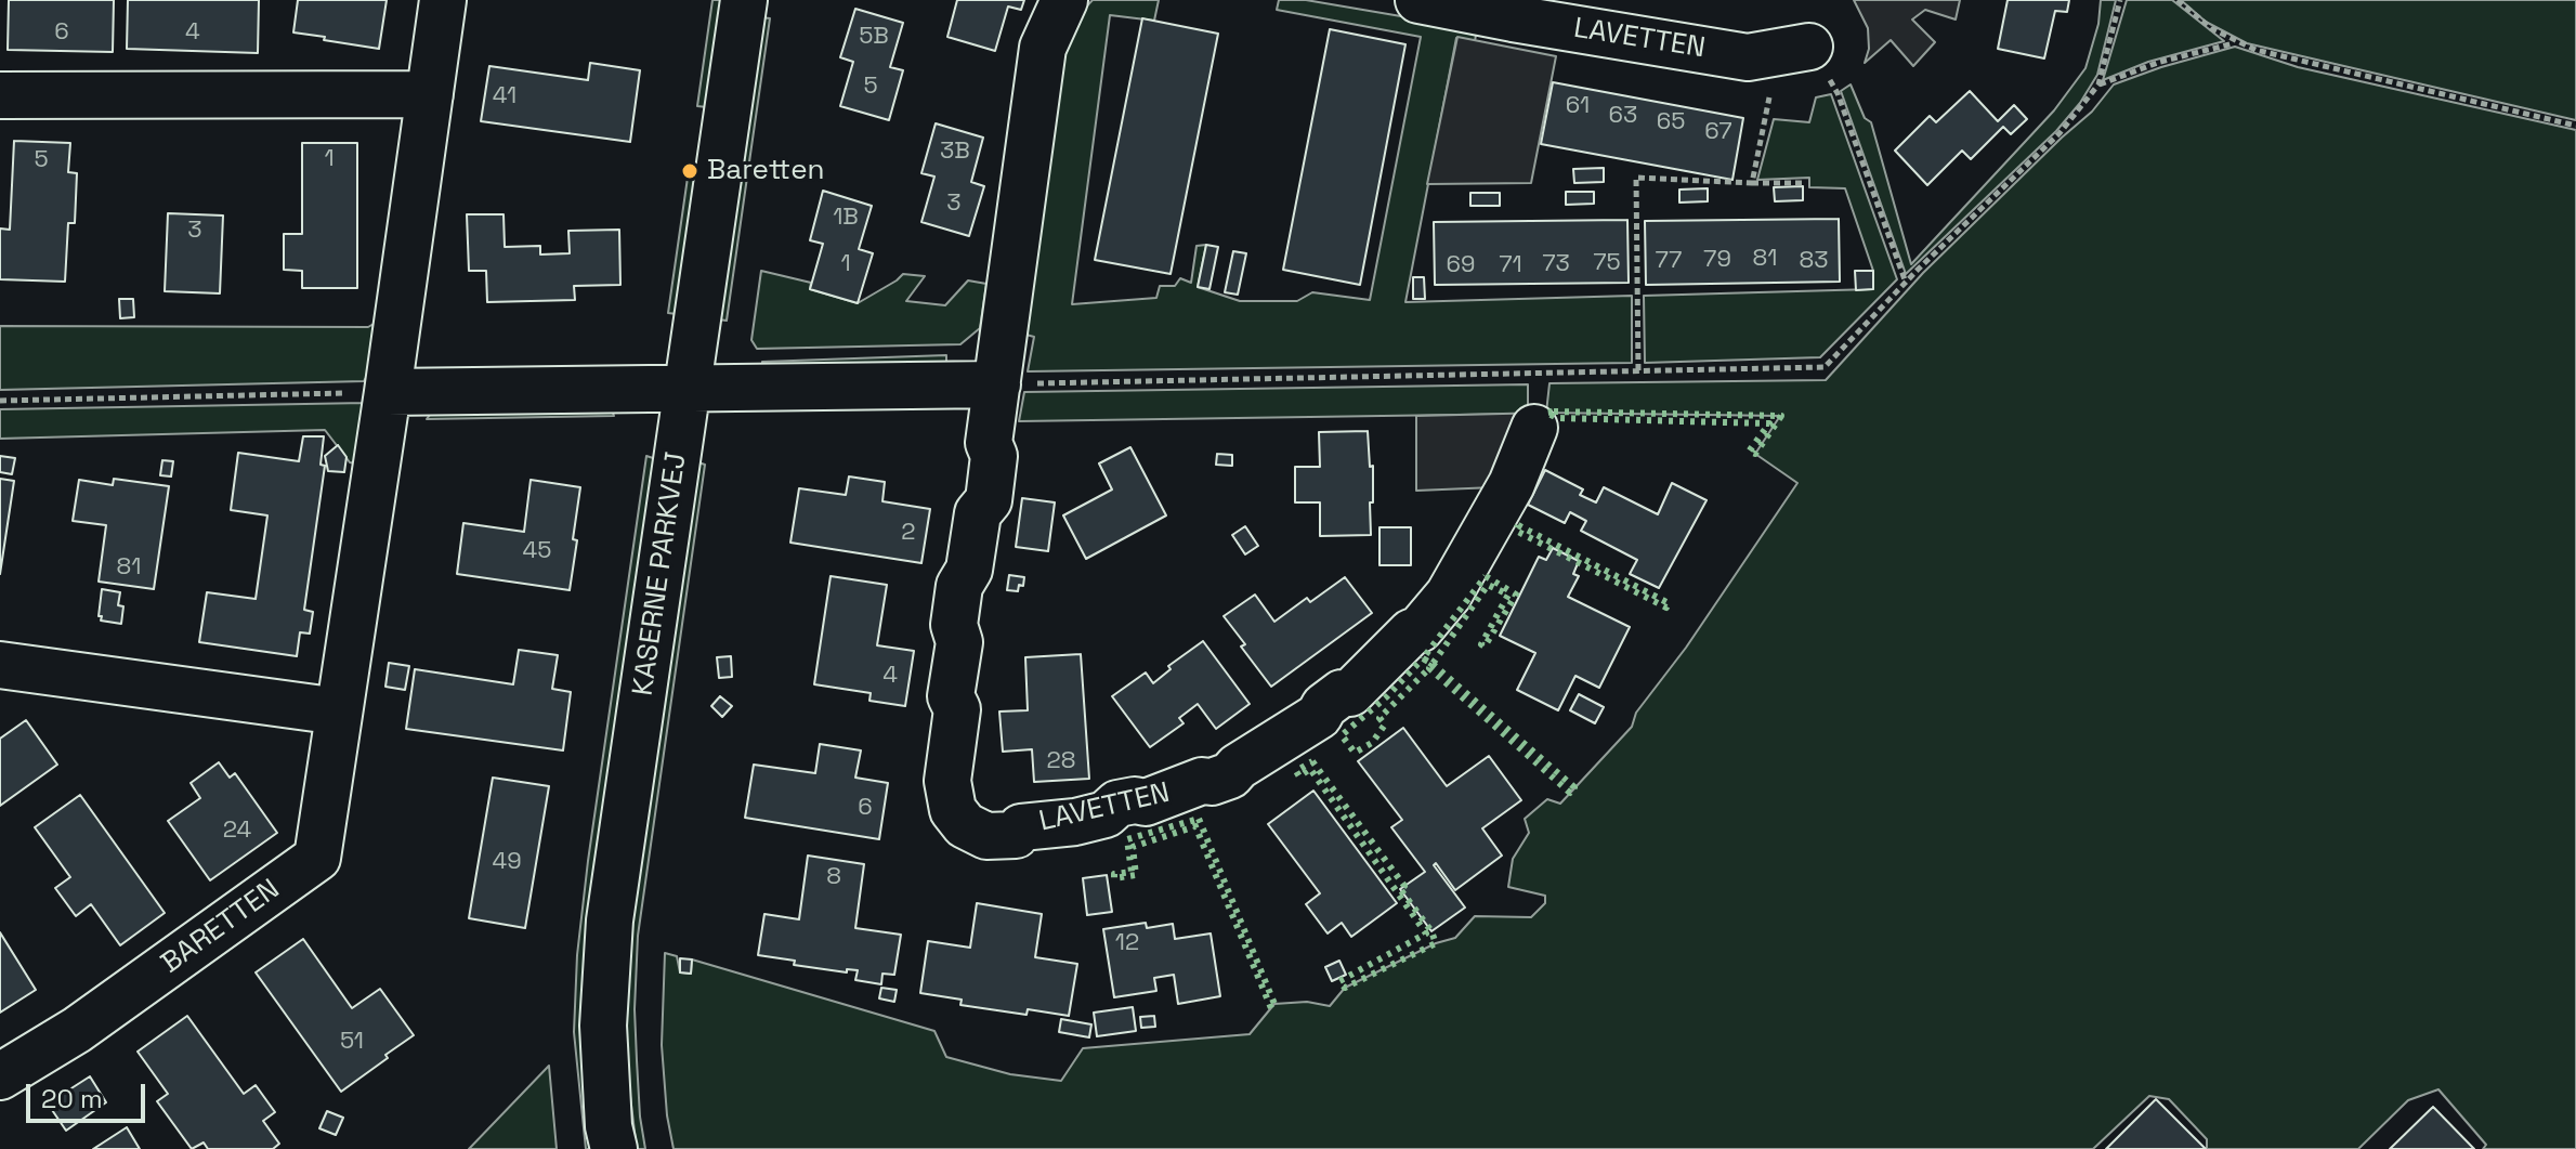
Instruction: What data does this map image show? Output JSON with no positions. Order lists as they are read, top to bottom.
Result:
{
  "streets": {
    "street": ["LAVETTEN", "KASERNE PARKVEJ", "BARETTEN"]
  },
  "places": ["Baretten"],
  "house_numbers": [
    "6",
    "4",
    "5B",
    "5",
    "41",
    "61",
    "63",
    "65",
    "67",
    "3B",
    "1",
    "5",
    "3",
    "1B",
    "3",
    "81",
    "79",
    "77",
    "83",
    "75",
    "1",
    "73",
    "69",
    "71",
    "2",
    "45",
    "81",
    "4",
    "28",
    "6",
    "24",
    "49",
    "8",
    "12",
    "51"
  ],
  "scale_bar": "20 m"
}
